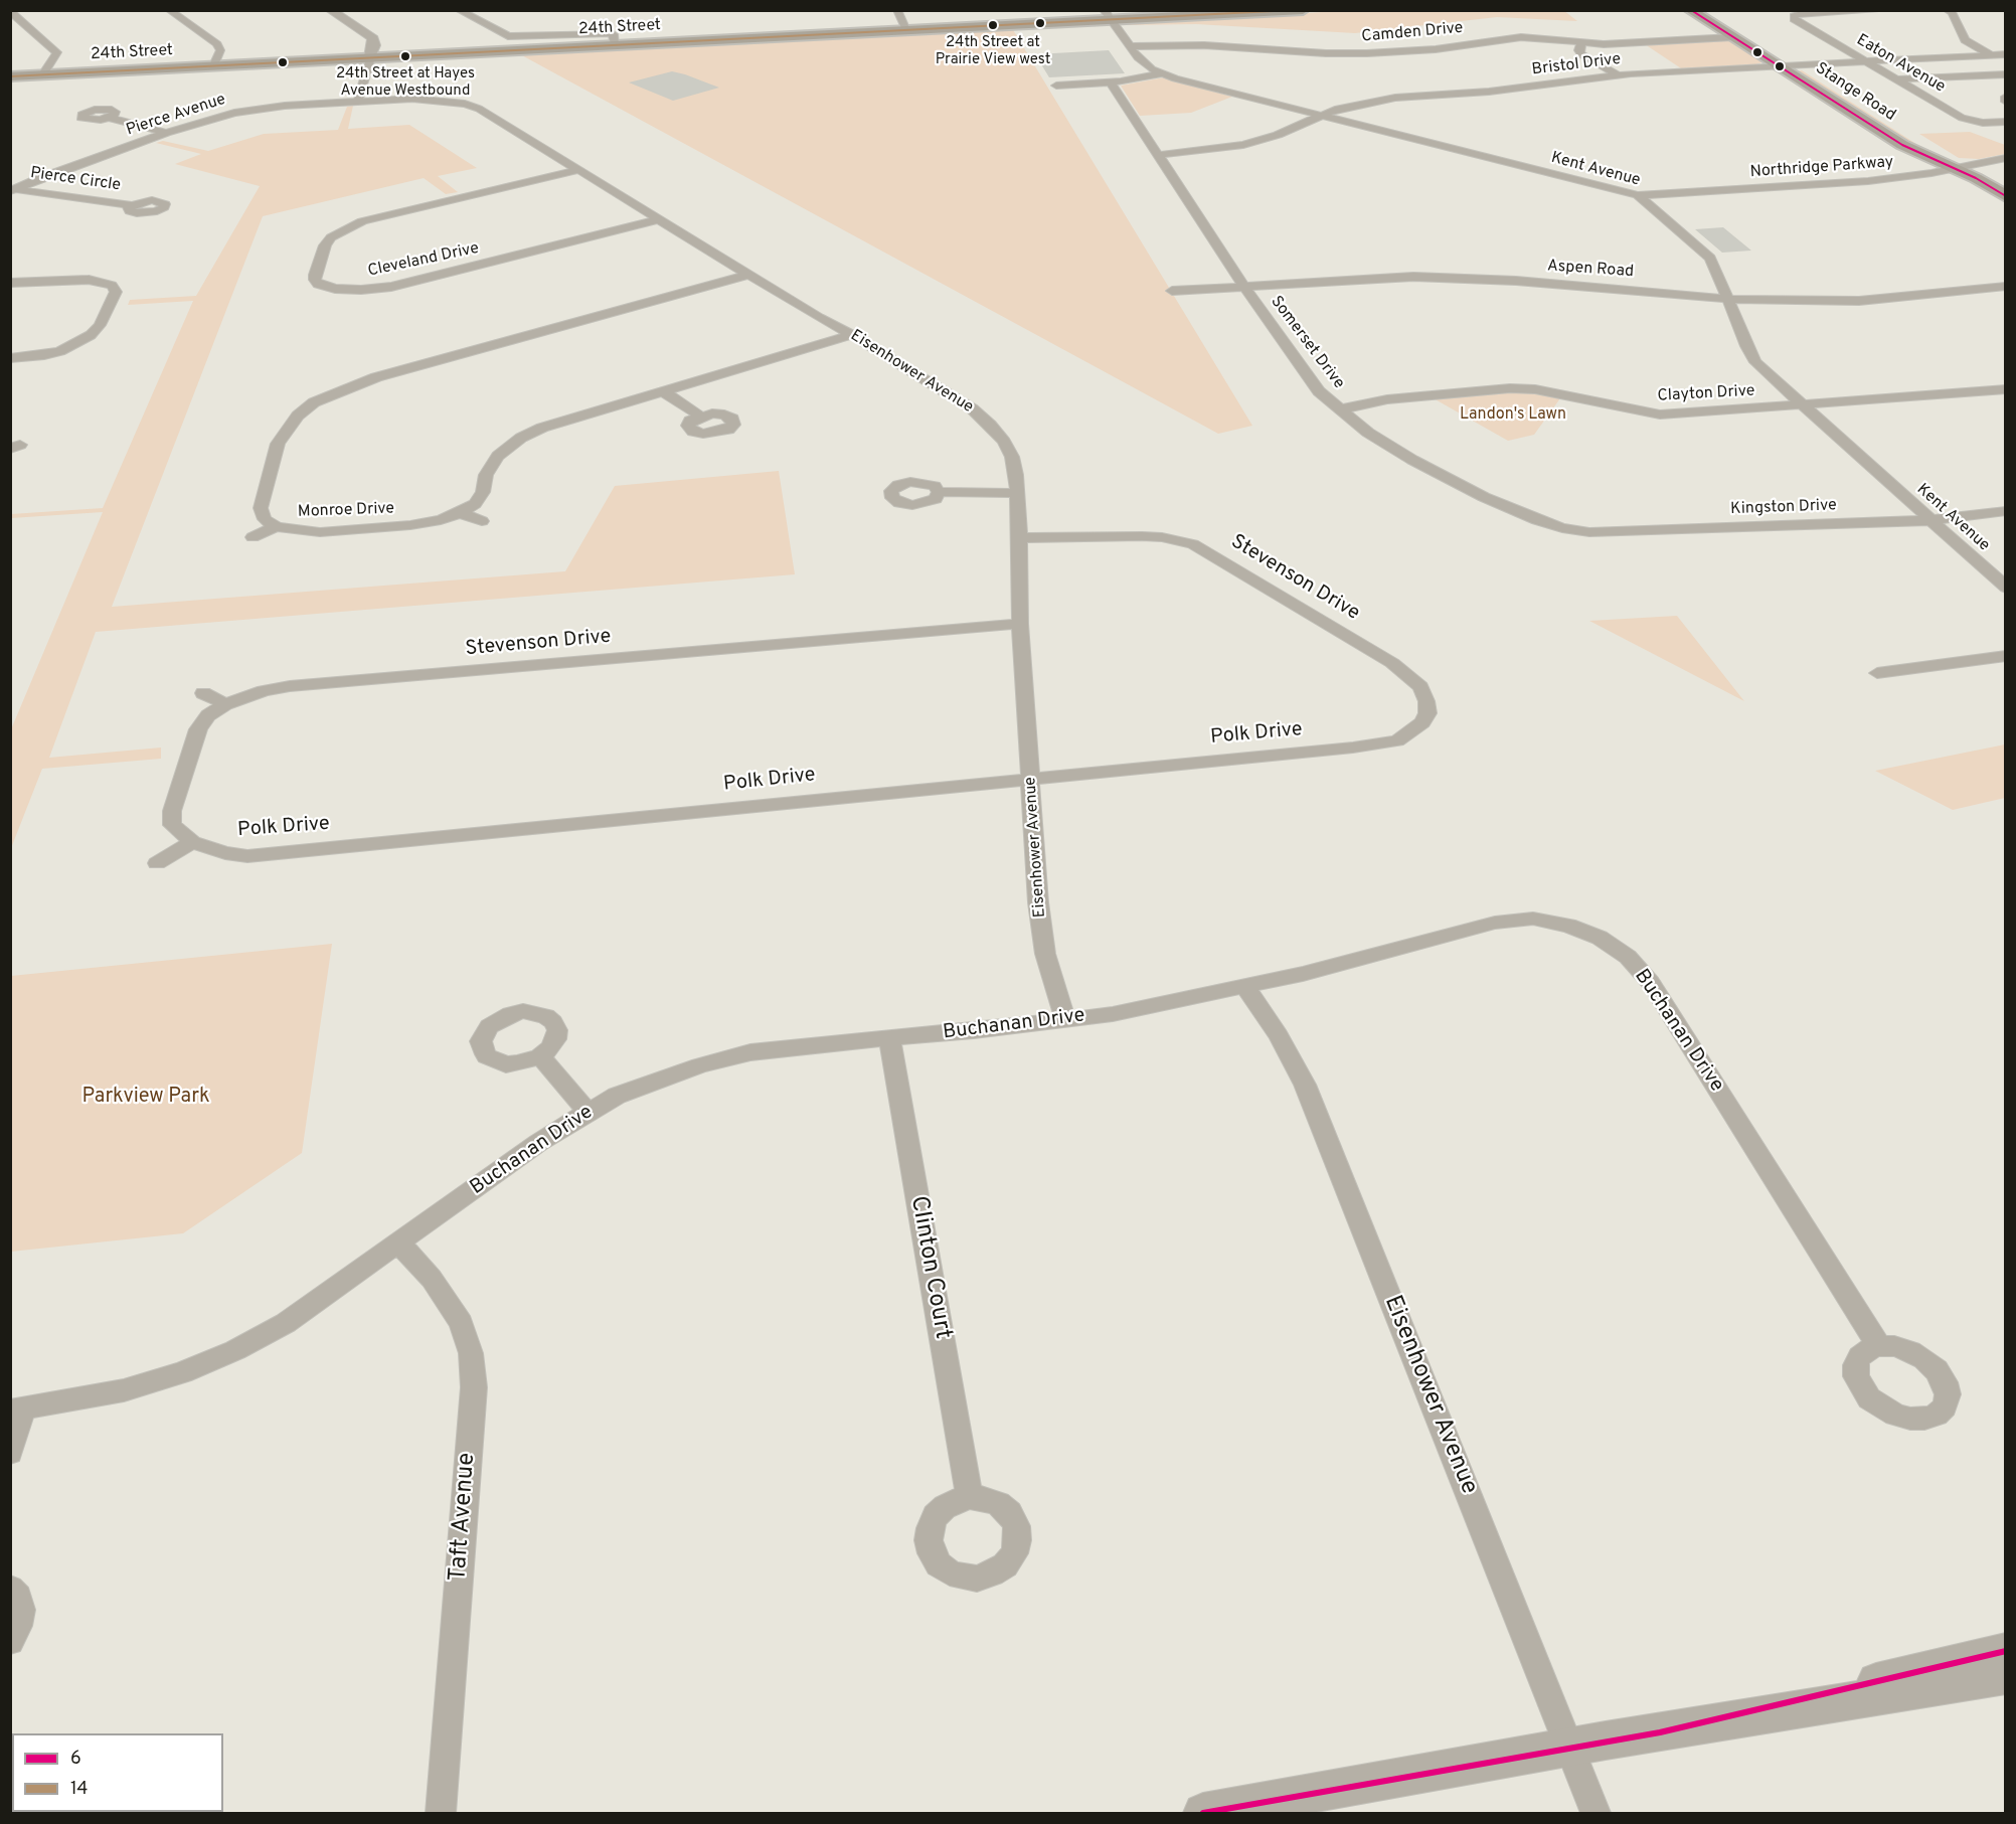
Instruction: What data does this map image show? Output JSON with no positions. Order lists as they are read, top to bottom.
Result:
{
  "streets": {
    "main road": ["24th Street", "Stange Road"],
    "street": [
      "Camden Drive",
      "Eaton Avenue",
      "Bristol Drive",
      "Pierce Avenue",
      "Northridge Parkway",
      "Kent Avenue",
      "Pierce Circle",
      "Cleveland Drive",
      "Aspen Road",
      "Somerset Drive",
      "Eisenhower Avenue",
      "Clayton Drive",
      "Kingston Drive",
      "Monroe Drive",
      "Stevenson Drive",
      "Polk Drive",
      "Buchanan Drive",
      "Clinton Court",
      "Taft Avenue"
    ]
  },
  "crossings": [
    ["24th Street", "Kent Avenue"],
    ["Camden Drive", "Stange Road"],
    ["Camden Drive", "Kent Avenue"],
    ["Eaton Avenue", "Bristol Drive"],
    ["Bristol Drive", "Stange Road"],
    ["Bristol Drive", "Kent Avenue"],
    ["Bristol Drive", "Somerset Drive"],
    ["Stange Road", "Northridge Parkway"],
    ["Pierce Avenue", "Pierce Circle"],
    ["Pierce Avenue", "Eisenhower Avenue"],
    ["Northridge Parkway", "Kent Avenue"],
    ["Kent Avenue", "Aspen Road"],
    ["Kent Avenue", "Clayton Drive"],
    ["Kent Avenue", "Kingston Drive"],
    ["Cleveland Drive", "Eisenhower Avenue"],
    ["Aspen Road", "Somerset Drive"],
    ["Somerset Drive", "Clayton Drive"],
    ["Somerset Drive", "Kingston Drive"],
    ["Eisenhower Avenue", "Monroe Drive"],
    ["Eisenhower Avenue", "Stevenson Drive"],
    ["Eisenhower Avenue", "Polk Drive"],
    ["Eisenhower Avenue", "Buchanan Drive"],
    ["Stevenson Drive", "Polk Drive"],
    ["Buchanan Drive", "Clinton Court"],
    ["Buchanan Drive", "Taft Avenue"]
  ],
  "parks": ["Landon's Lawn", "Parkview Park"],
  "places": ["24th Street at Prairie View west", "24th Street at Hayes Avenue Westbound"],
  "lines": ["transit line 6", "transit line 14"],
  "legend": ["6", "14"]
}
